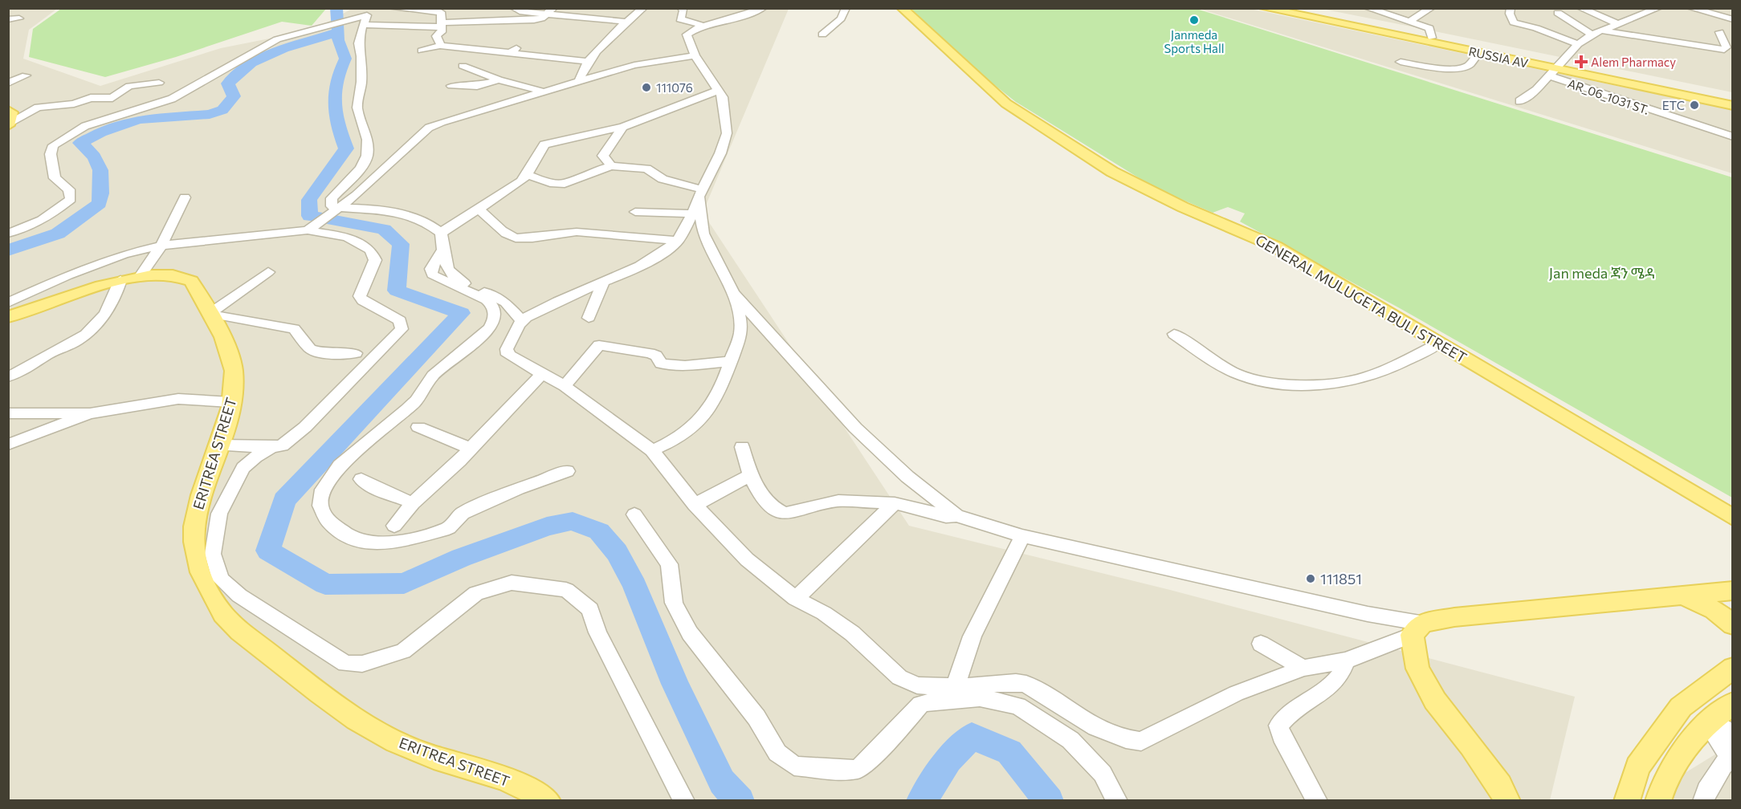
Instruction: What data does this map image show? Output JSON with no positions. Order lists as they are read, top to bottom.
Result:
{
  "streets": {
    "main road": ["RUSSIA AV", "GENERAL MULUGETA BULI STREET", "ERITREA STREET"],
    "street": ["AR_06_1031 ST."]
  },
  "crossings": [
    ["RUSSIA AV", "AR_06_1031 ST."]
  ],
  "parks": ["Jan meda ጃን ሜዳ"],
  "places": {
    "other": [
      "Janmeda Sports Hall",
      "111076",
      "ETC",
      "111851"
    ],
    "health": ["Alem Pharmacy"]
  }
}
